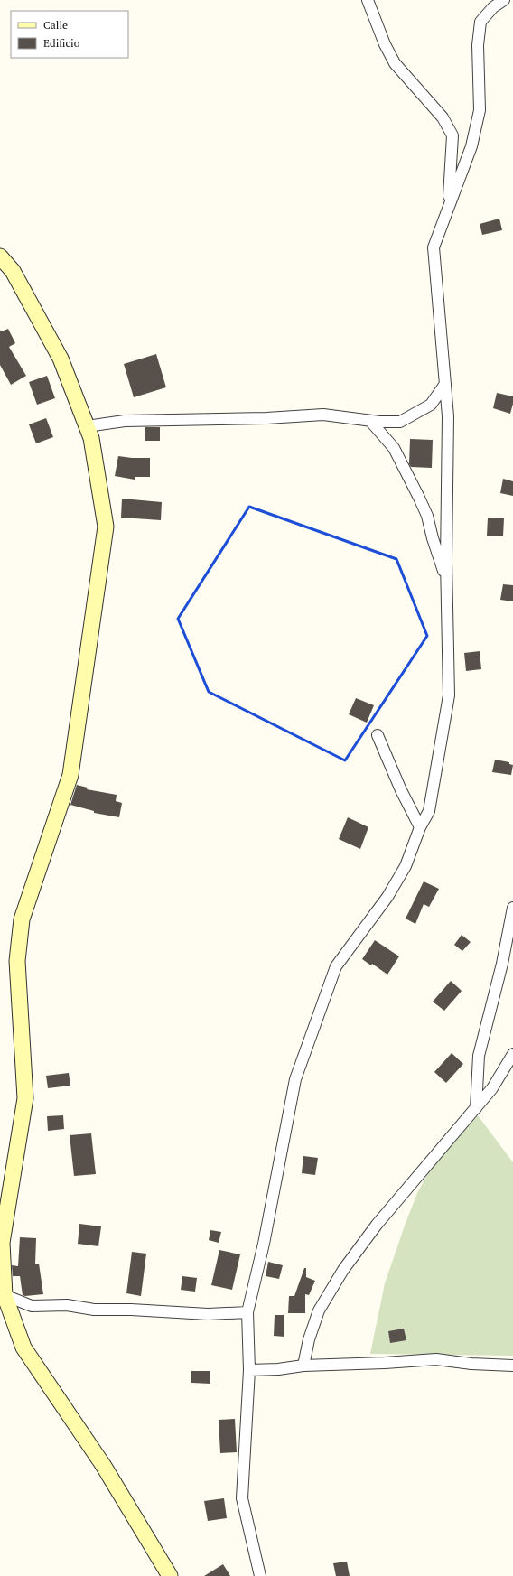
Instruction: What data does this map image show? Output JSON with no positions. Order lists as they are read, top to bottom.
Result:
{
  "legend": ["Calle", "Edificio"]
}
